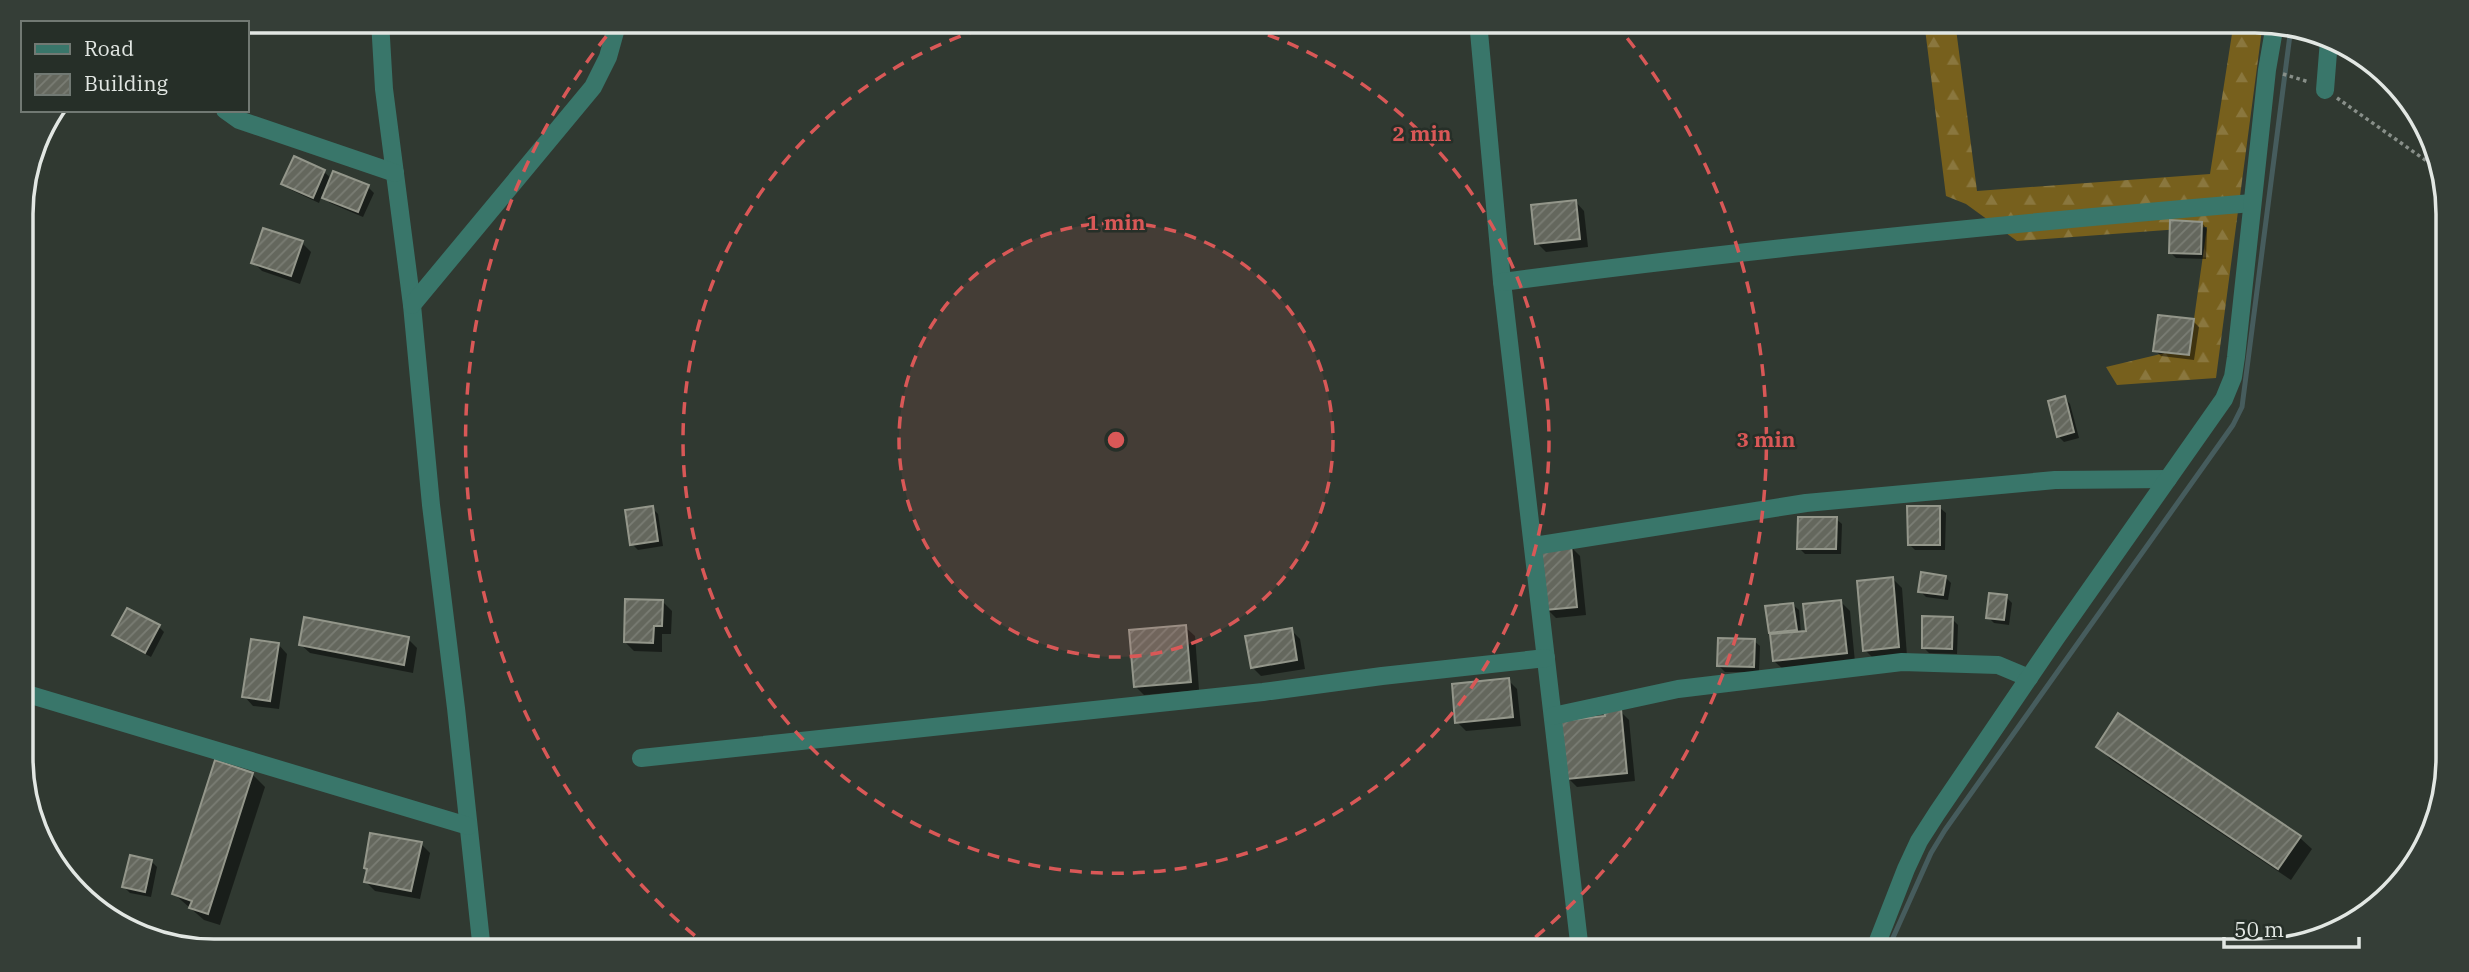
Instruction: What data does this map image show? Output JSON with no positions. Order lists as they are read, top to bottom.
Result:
{
  "legend": ["Road", "Building"],
  "scale_bar": "50 m",
  "rings": ["2 min", "1 min", "3 min"]
}
